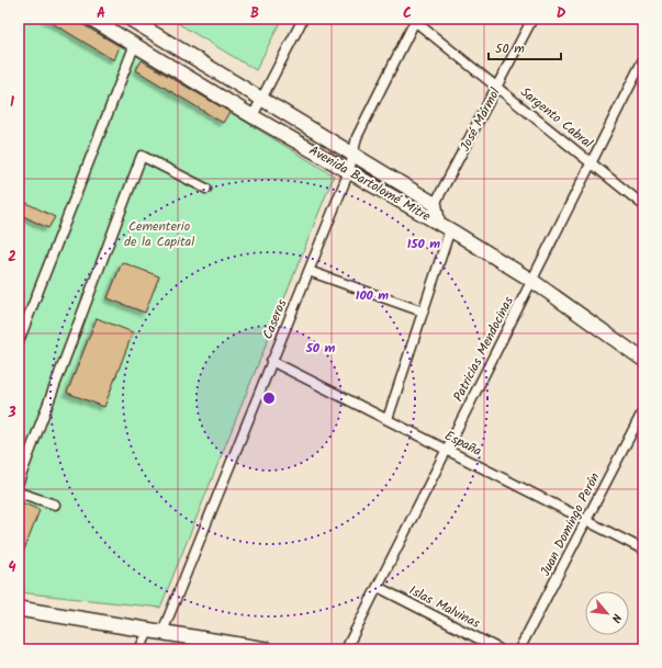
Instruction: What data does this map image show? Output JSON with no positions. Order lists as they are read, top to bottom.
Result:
{
  "streets": {
    "street": [
      "Sargento Cabral",
      "José Mármol",
      "Avenida Bartolomé Mitre",
      "Caseros",
      "Patricias Mendocinas",
      "España",
      "Juan Domingo Perón",
      "Islas Malvinas"
    ]
  },
  "crossings": [
    ["Sargento Cabral", "José Mármol"],
    ["Sargento Cabral", "Caseros"],
    ["Sargento Cabral", "Patricias Mendocinas"],
    ["José Mármol", "Avenida Bartolomé Mitre"],
    ["Avenida Bartolomé Mitre", "Caseros"],
    ["Avenida Bartolomé Mitre", "Patricias Mendocinas"],
    ["Caseros", "España"],
    ["Patricias Mendocinas", "España"],
    ["Patricias Mendocinas", "Islas Malvinas"],
    ["España", "Juan Domingo Perón"]
  ],
  "parks": ["Cementerio de la Capital"],
  "scale_bar": "50 m",
  "north": "bottom right",
  "grid": {
    "columns": [
      "A",
      "B",
      "C",
      "D"
    ],
    "rows": [
      "1",
      "2",
      "3",
      "4"
    ]
  },
  "rings": ["150 m", "100 m", "50 m"]
}
